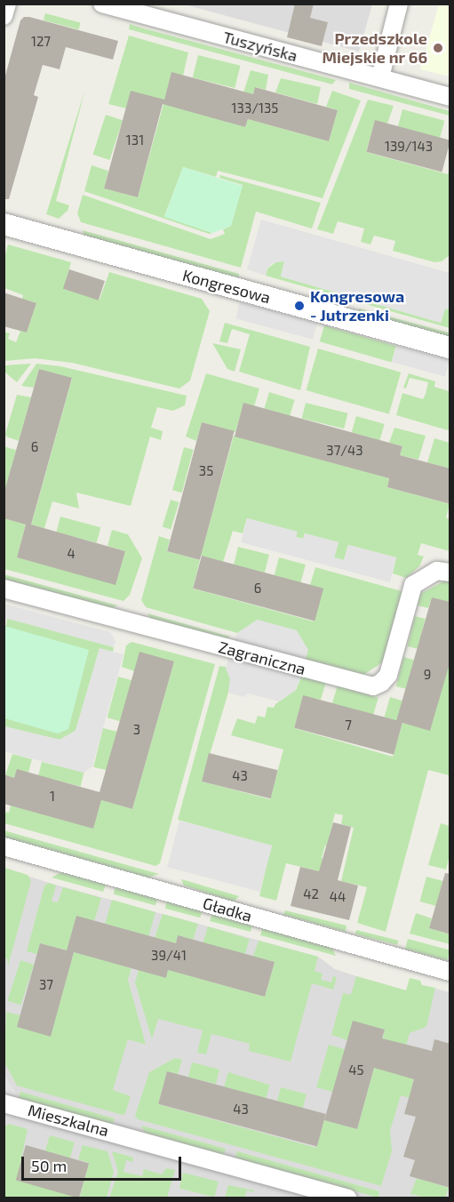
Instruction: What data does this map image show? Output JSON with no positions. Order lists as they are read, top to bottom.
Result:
{
  "streets": {
    "street": [
      "Tuszyńska",
      "Kongresowa",
      "Zagraniczna",
      "Gładka",
      "Mieszkalna"
    ]
  },
  "places": ["Przedszkole Miejskie nr 66", "Kongresowa - Jutrzenki"],
  "house_numbers": [
    "127",
    "133/135",
    "131",
    "139/143",
    "6",
    "37/43",
    "35",
    "4",
    "6",
    "9",
    "7",
    "3",
    "43",
    "1",
    "42",
    "44",
    "39/41",
    "37",
    "45",
    "43"
  ],
  "scale_bar": "50 m"
}
